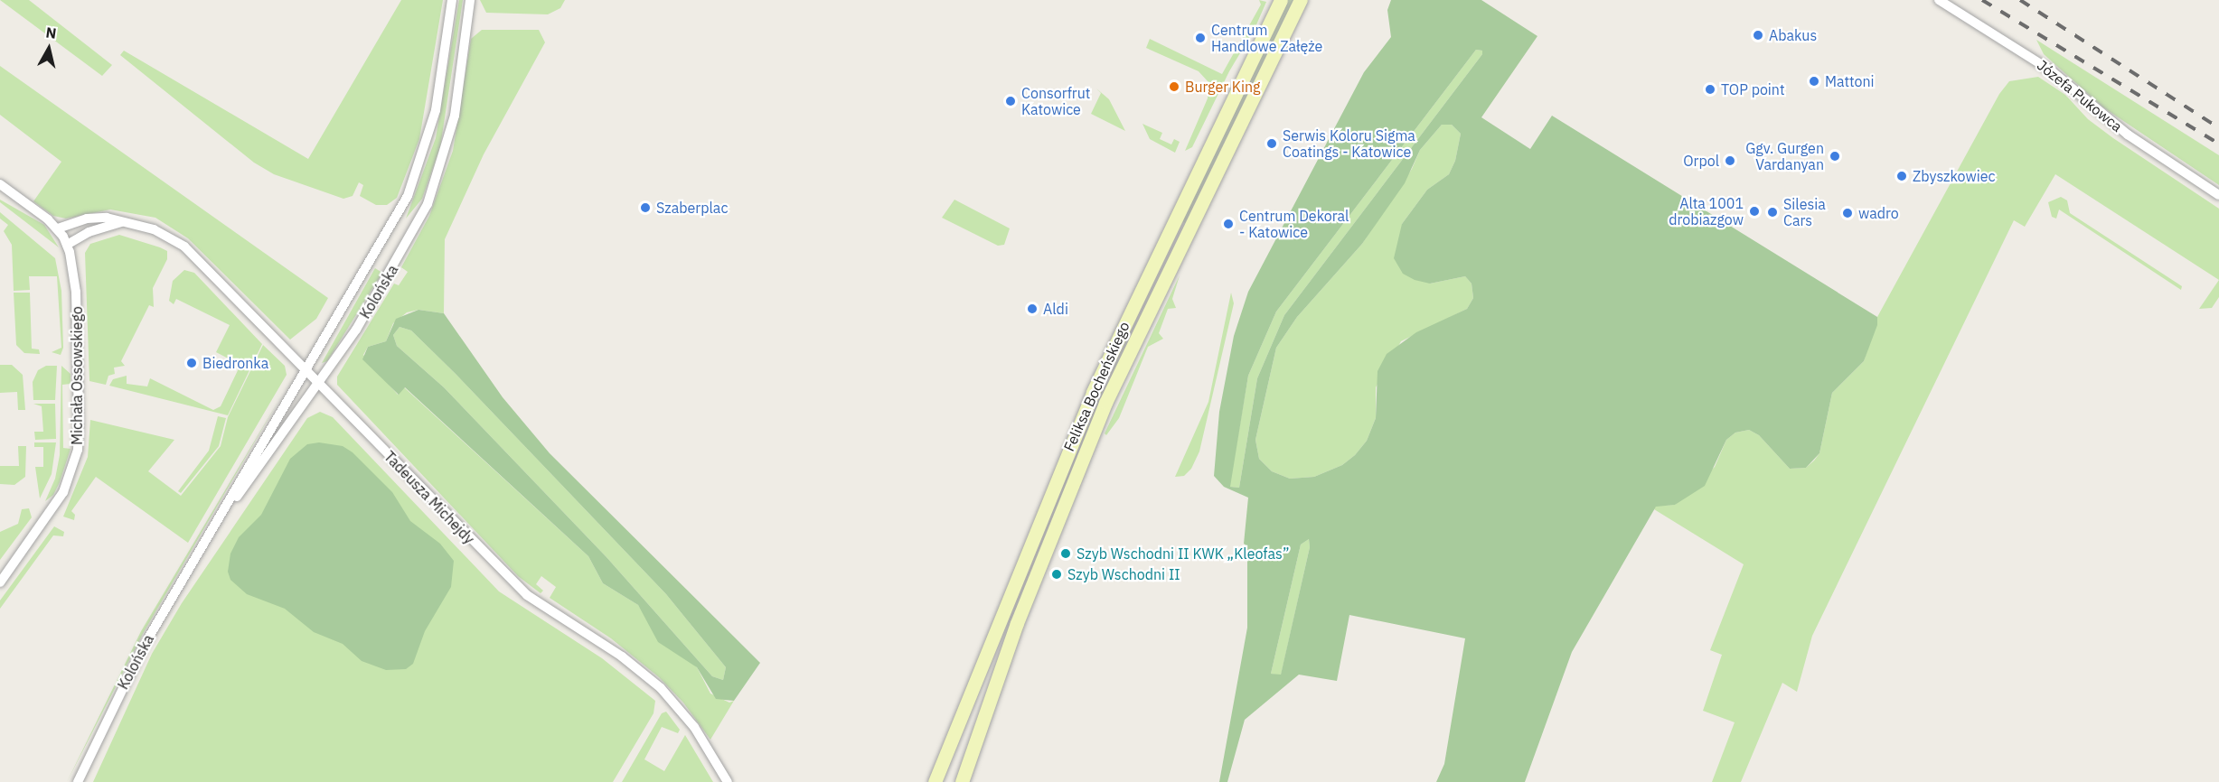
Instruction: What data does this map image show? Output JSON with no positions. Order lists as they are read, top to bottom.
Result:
{
  "streets": {
    "main road": ["Feliksa Bocheńskiego"],
    "street": [
      "Józefa Pukowca",
      "Kolońska",
      "Michała Ossowskiego",
      "Tadeusza Michejdy"
    ]
  },
  "crossings": [
    ["Kolońska", "Tadeusza Michejdy"],
    ["Michała Ossowskiego", "Tadeusza Michejdy"]
  ],
  "places": [
    "Abakus",
    "Centrum Handlowe Załęże",
    "Mattoni",
    "Burger King",
    "TOP point",
    "Consorfrut Katowice",
    "Serwis Koloru Sigma Coatings - Katowice",
    "Ggv. Gurgen Vardanyan",
    "Orpol",
    "Zbyszkowiec",
    "Szaberplac",
    "Alta 1001 drobiazgow",
    "Silesia Cars",
    "wadro",
    "Centrum Dekoral - Katowice",
    "Aldi",
    "Biedronka",
    "Szyb Wschodni II KWK „Kleofas”",
    "Szyb Wschodni II"
  ],
  "north": "top"
}
